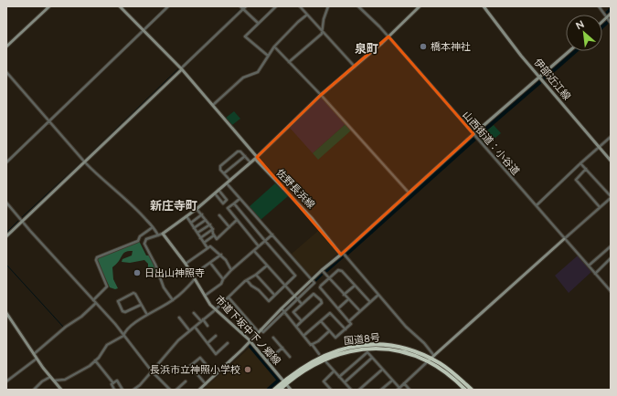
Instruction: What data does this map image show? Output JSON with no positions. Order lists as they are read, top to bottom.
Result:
{
  "streets": {
    "highway": ["国道8号"],
    "street": [
      "伊部近江線",
      "山西街道：小谷道",
      "佐野長浜線",
      "市道下坂中下ノ郷線"
    ]
  },
  "crossings": [
    ["市道下坂中下ノ郷線", "国道8号"]
  ],
  "districts": ["泉町", "新庄寺町"],
  "places": ["橋本神社", "日出山神照寺", "長浜市立神照小学校"],
  "north": "top left"
}
